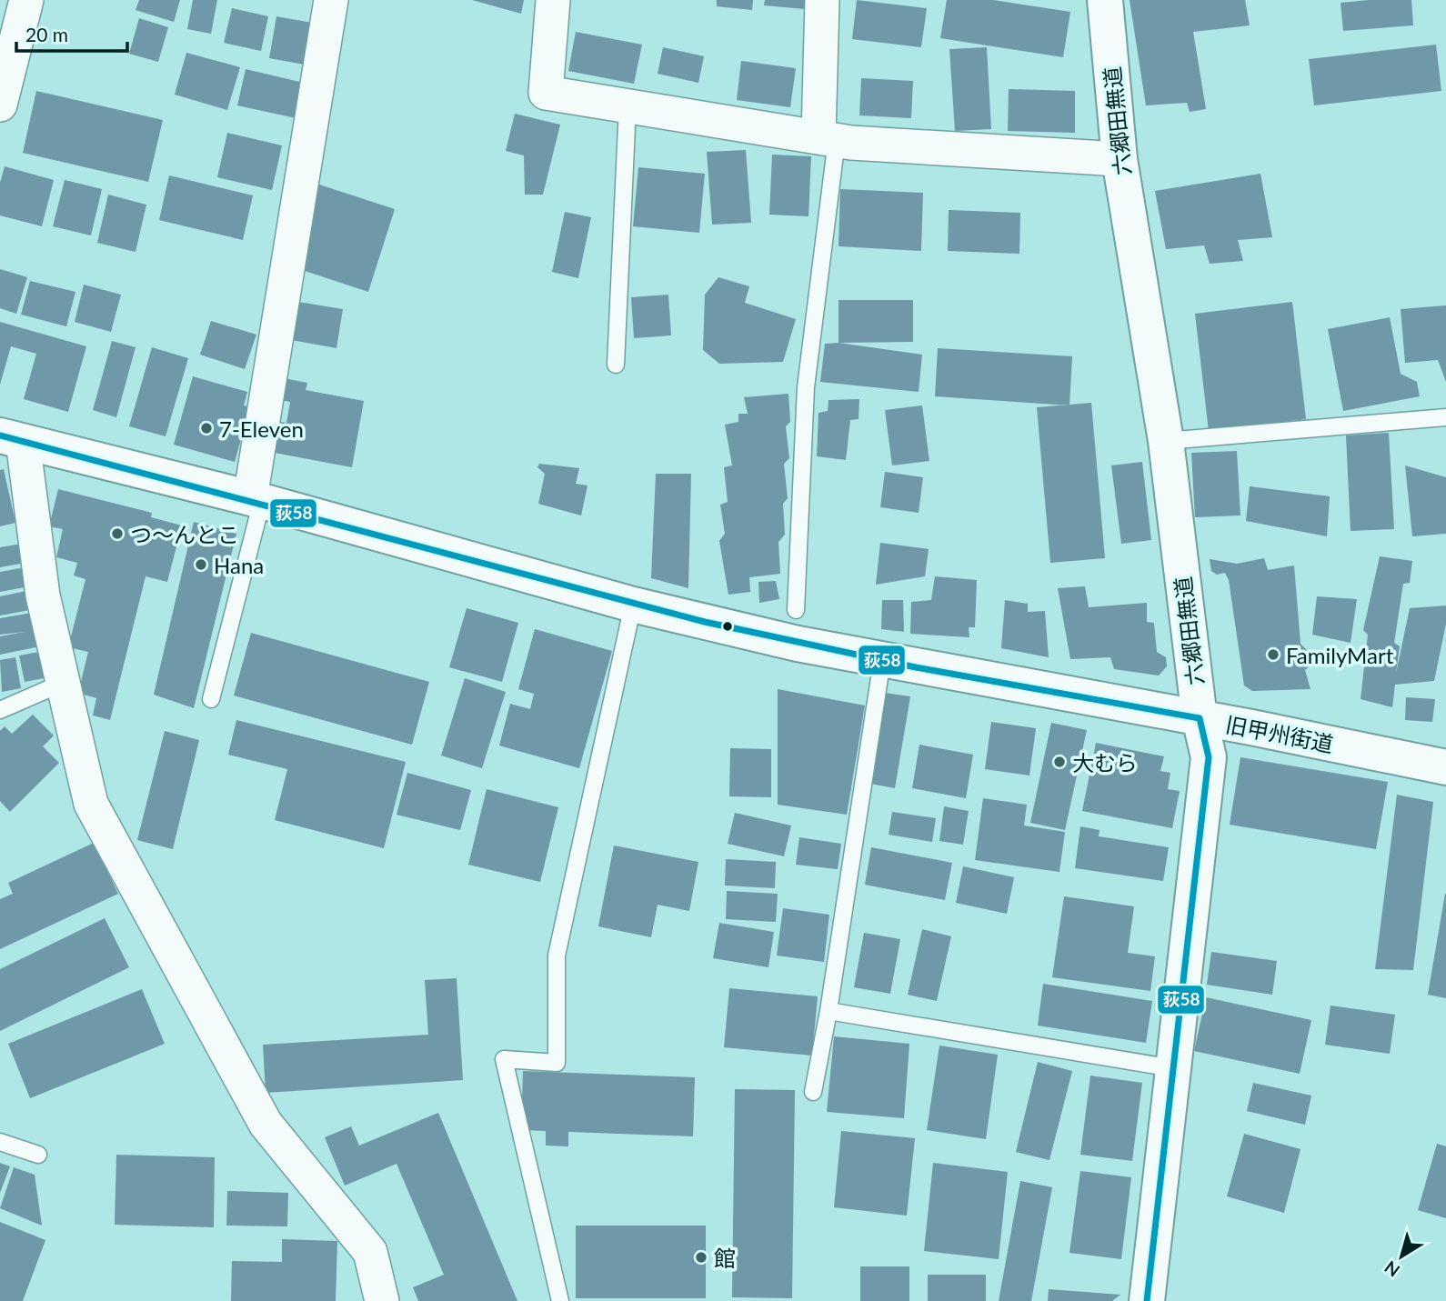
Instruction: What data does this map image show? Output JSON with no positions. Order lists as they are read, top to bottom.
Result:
{
  "streets": {
    "street": ["六郷田無道", "旧甲州街道"]
  },
  "crossings": [
    ["六郷田無道", "旧甲州街道"]
  ],
  "places": [
    "7-Eleven",
    "つ～んとこ",
    "Hana",
    "FamilyMart",
    "大むら",
    "館"
  ],
  "lines": ["transit line 荻58"],
  "scale_bar": "20 m",
  "north": "bottom left"
}
